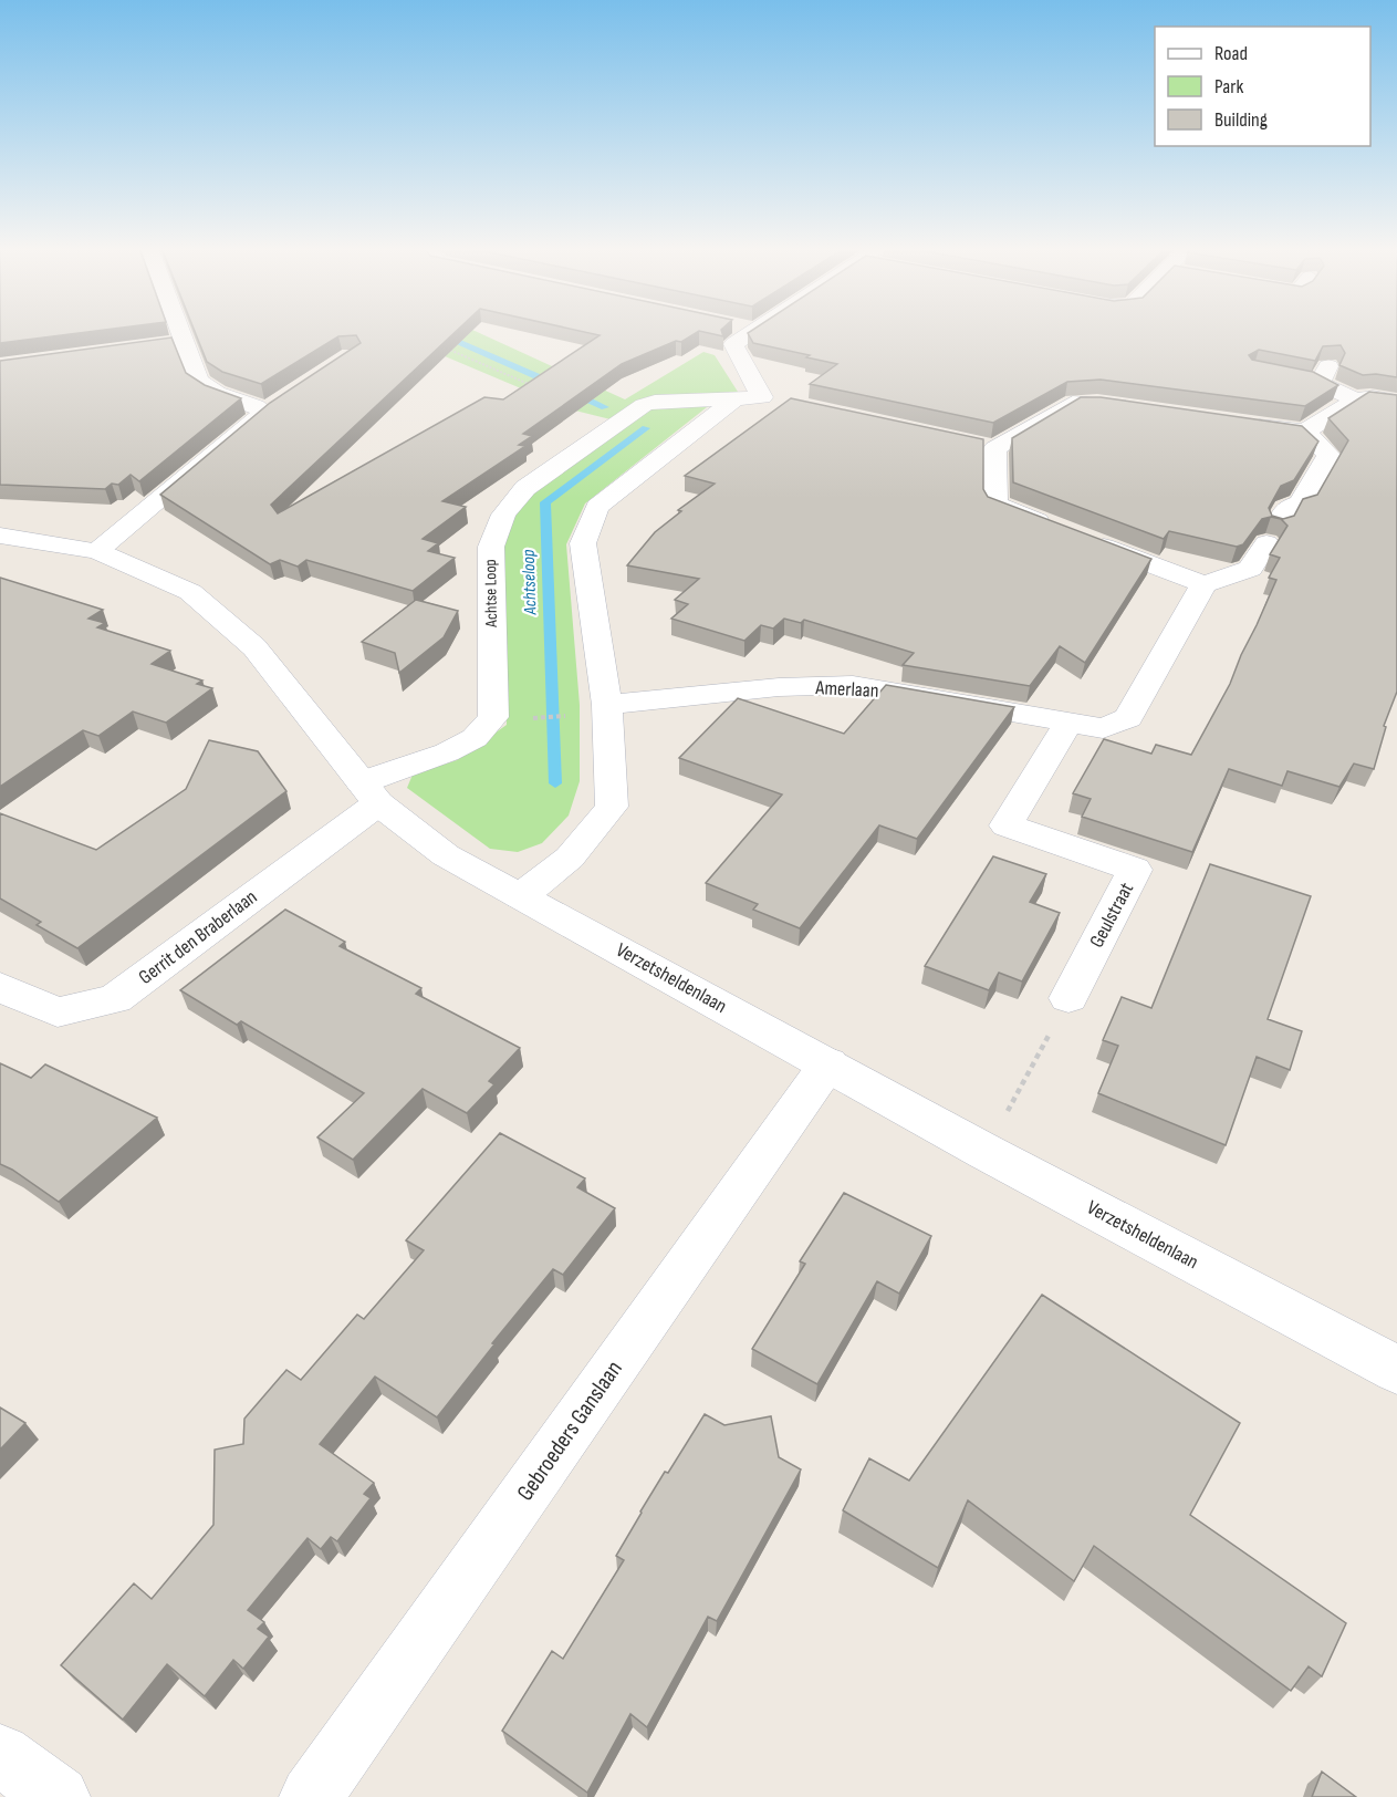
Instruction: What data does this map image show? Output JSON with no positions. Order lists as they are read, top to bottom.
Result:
{
  "streets": {
    "street": [
      "Achtse Loop",
      "Amerlaan",
      "Geulstraat",
      "Gerrit den Braberlaan",
      "Verzetsheldenlaan",
      "Gebroeders Ganslaan"
    ]
  },
  "crossings": [
    ["Achtse Loop", "Gerrit den Braberlaan"],
    ["Achtse Loop", "Verzetsheldenlaan"],
    ["Amerlaan", "Geulstraat"],
    ["Gerrit den Braberlaan", "Verzetsheldenlaan"],
    ["Verzetsheldenlaan", "Gebroeders Ganslaan"]
  ],
  "water": ["Achtseloop"],
  "legend": ["Road", "Park", "Building"]
}
